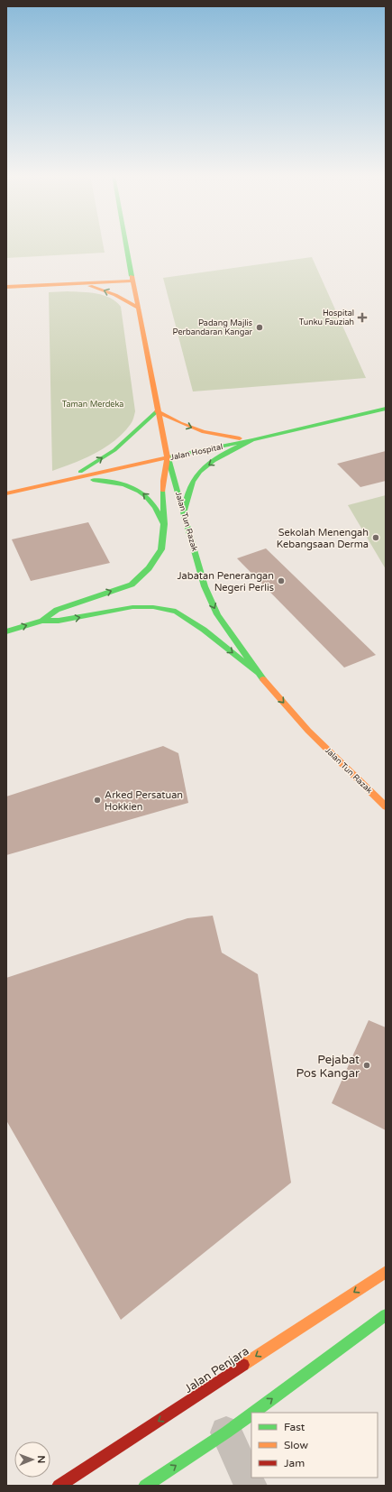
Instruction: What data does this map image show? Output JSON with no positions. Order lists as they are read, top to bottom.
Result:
{
  "streets": {
    "main road": ["Jalan Hospital", "Jalan Tun Razak", "Jalan Penjara"]
  },
  "crossings": [
    ["Jalan Hospital", "Jalan Tun Razak"]
  ],
  "one_way": ["Jalan Tun Razak"],
  "parks": ["Taman Merdeka"],
  "places": {
    "health": ["Hospital Tunku Fauziah"],
    "other": [
      "Padang Majlis Perbandaran Kangar",
      "Sekolah Menengah Kebangsaan Derma",
      "Jabatan Penerangan Negeri Perlis",
      "Arked Persatuan Hokkien",
      "Pejabat Pos Kangar"
    ]
  },
  "legend": ["Fast", "Slow", "Jam"],
  "north": "right"
}
